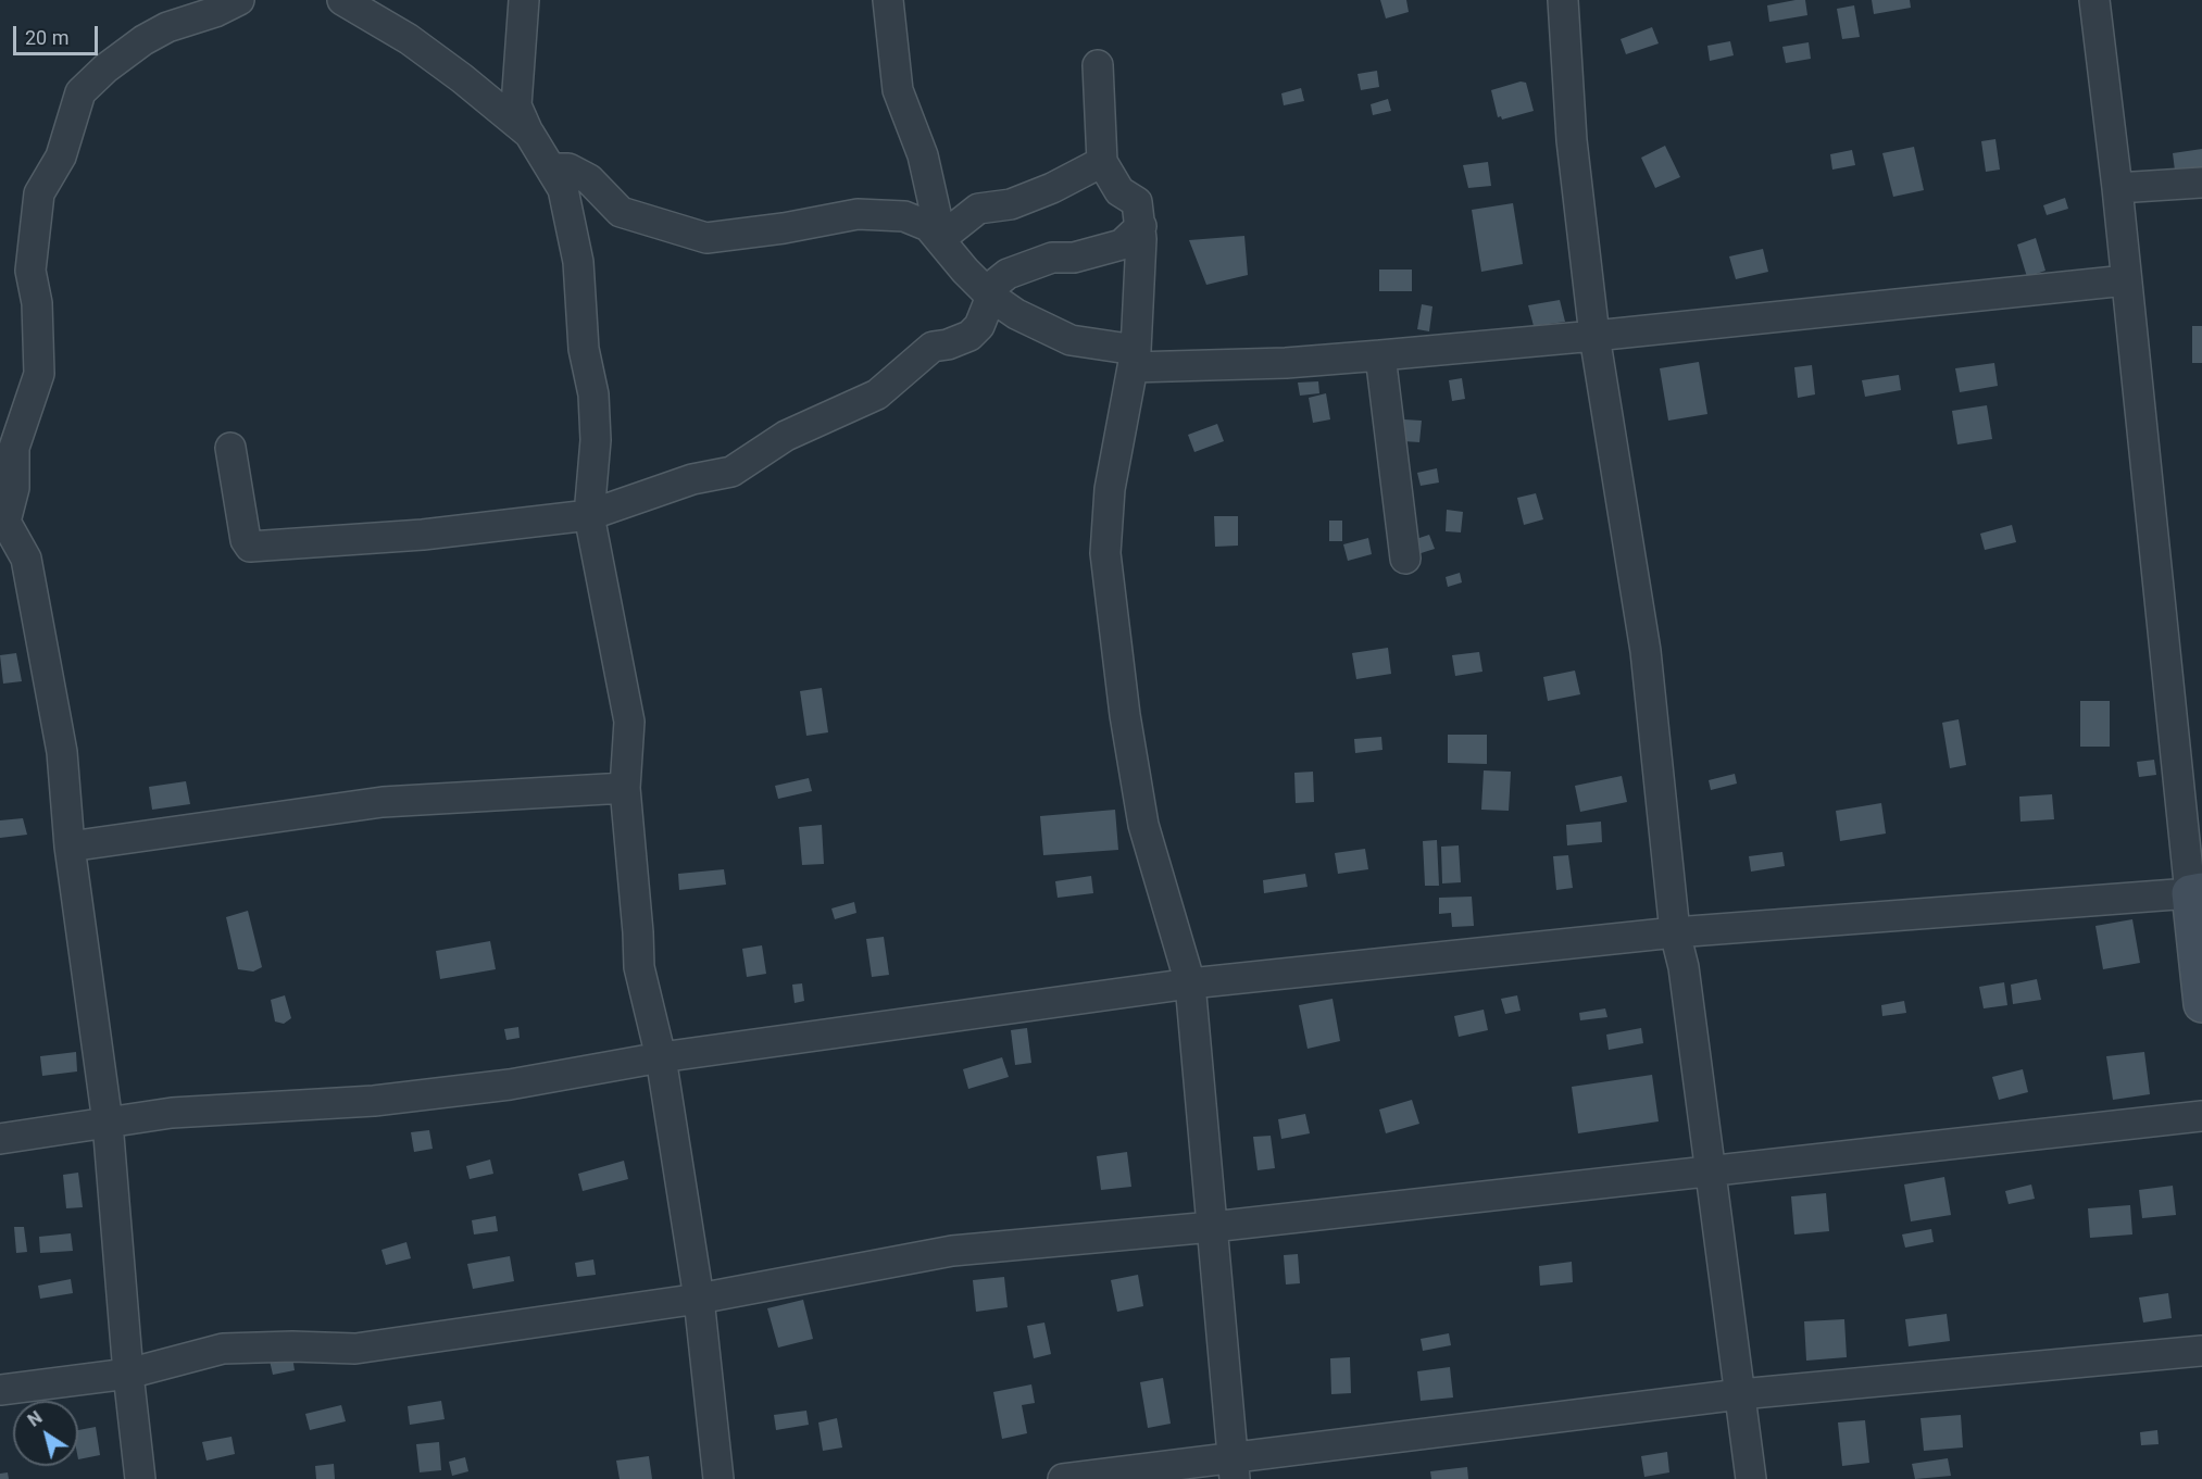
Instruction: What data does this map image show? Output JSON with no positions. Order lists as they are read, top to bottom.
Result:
{
  "scale_bar": "20 m",
  "north": "top left"
}
